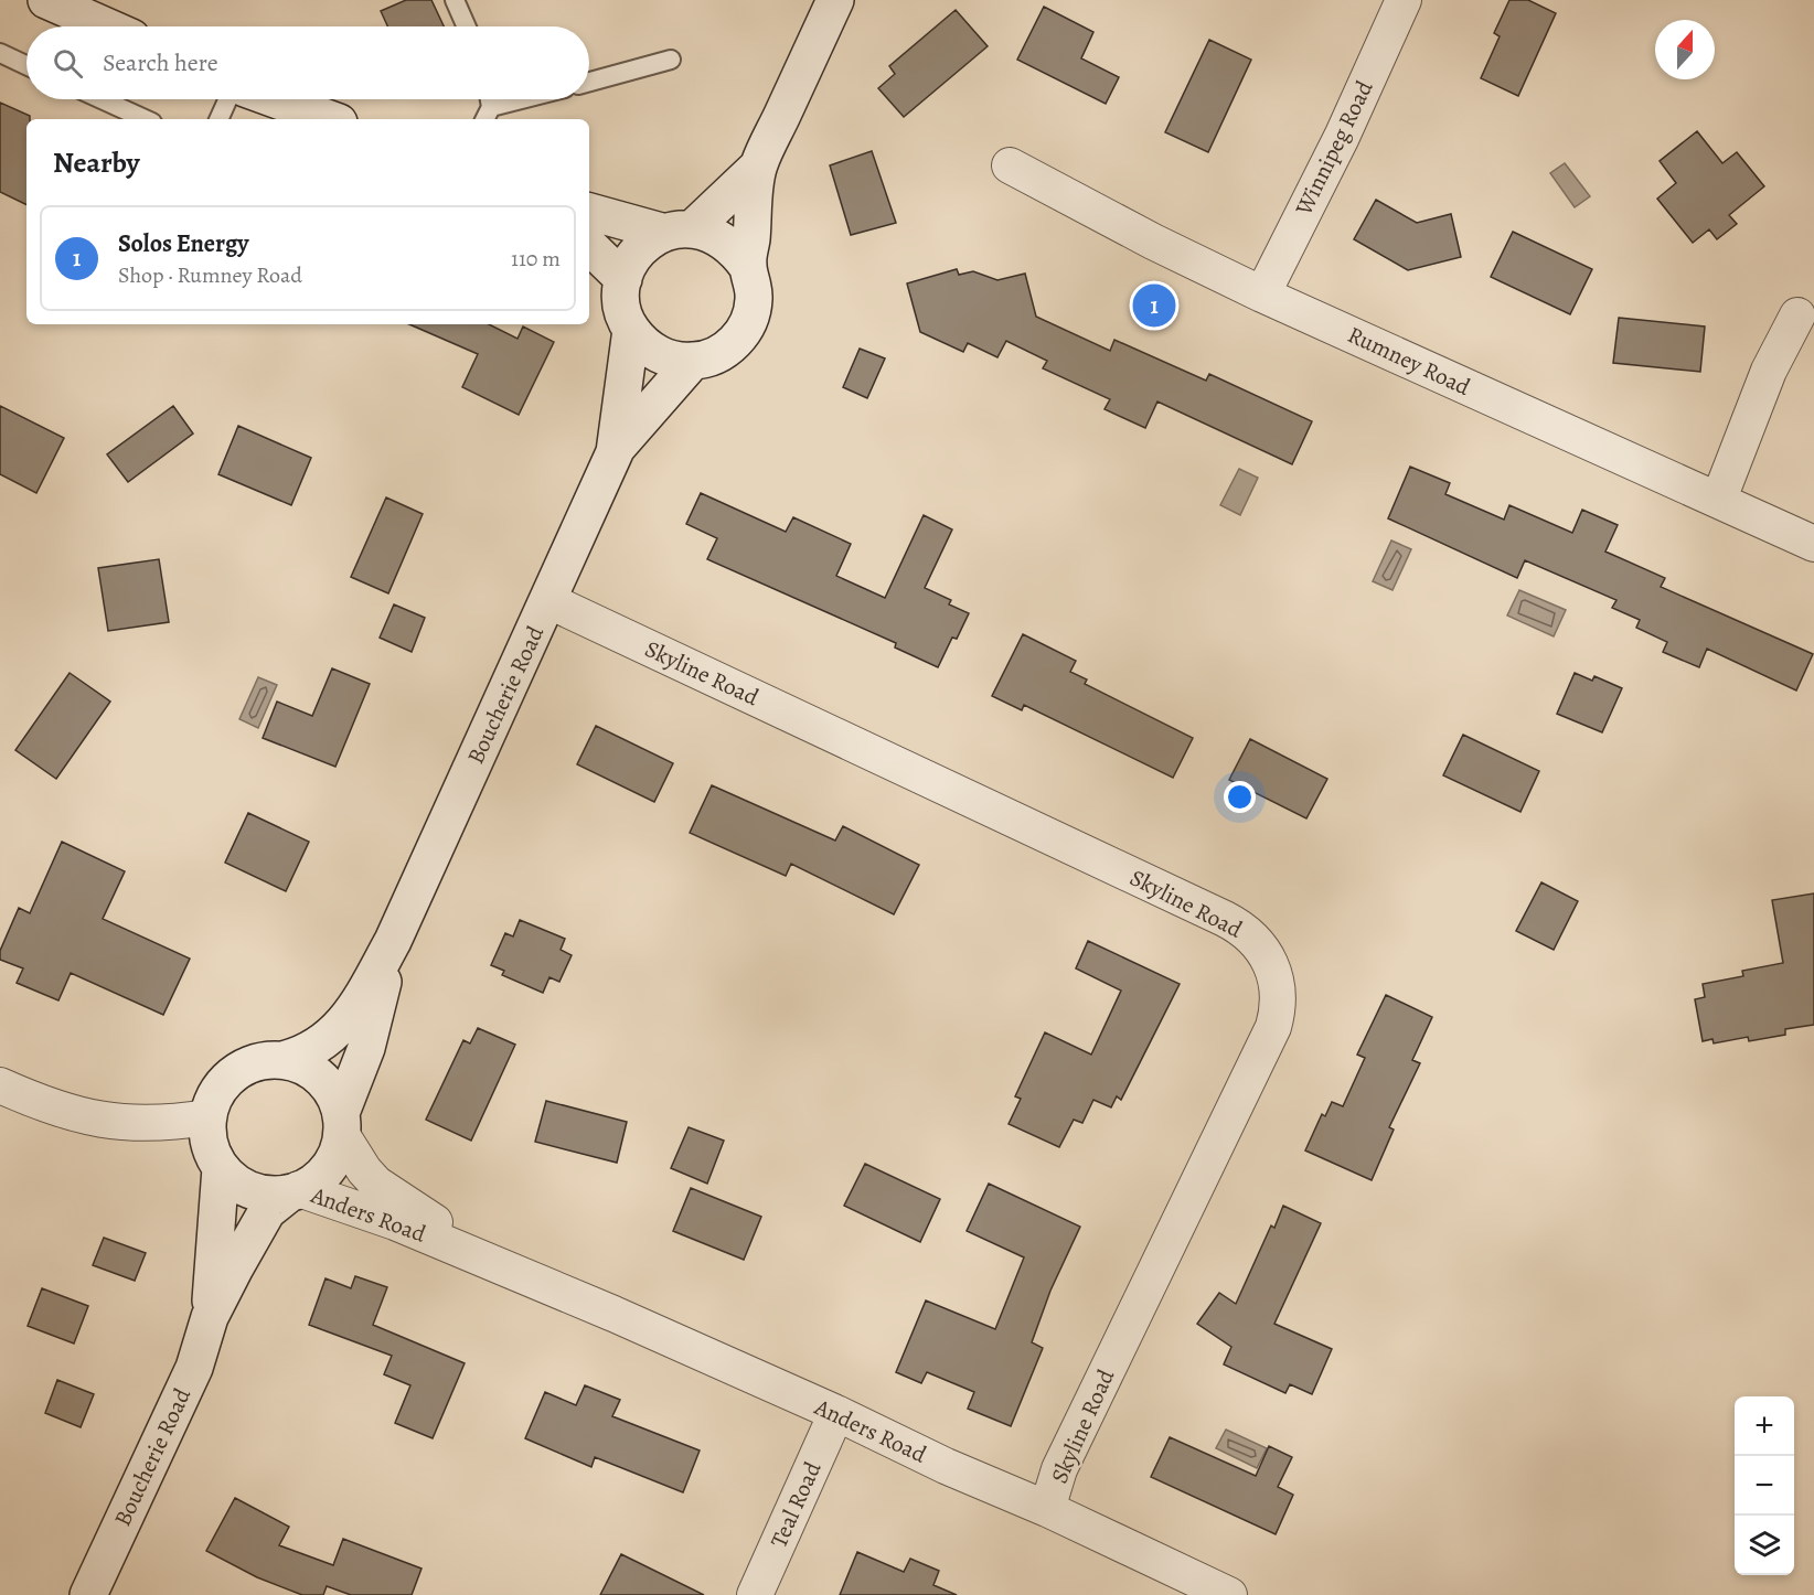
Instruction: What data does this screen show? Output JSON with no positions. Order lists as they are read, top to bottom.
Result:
{
  "streets": {
    "main road": ["Boucherie Road"],
    "street": [
      "Winnipeg Road",
      "Rumney Road",
      "Skyline Road",
      "Anders Road",
      "Teal Road"
    ]
  },
  "crossings": [
    ["Winnipeg Road", "Rumney Road"],
    ["Skyline Road", "Boucherie Road"],
    ["Skyline Road", "Anders Road"],
    ["Boucherie Road", "Anders Road"],
    ["Anders Road", "Teal Road"]
  ],
  "north": "top",
  "page": {
    "search": "Search here",
    "heading": "Nearby",
    "list": [
      {
        "mark": "1",
        "name": "Solos Energy",
        "note": "Shop · Rumney Road",
        "value": "110 m"
      }
    ],
    "pins": "1",
    "map_buttons": ["+", "−"]
  }
}
